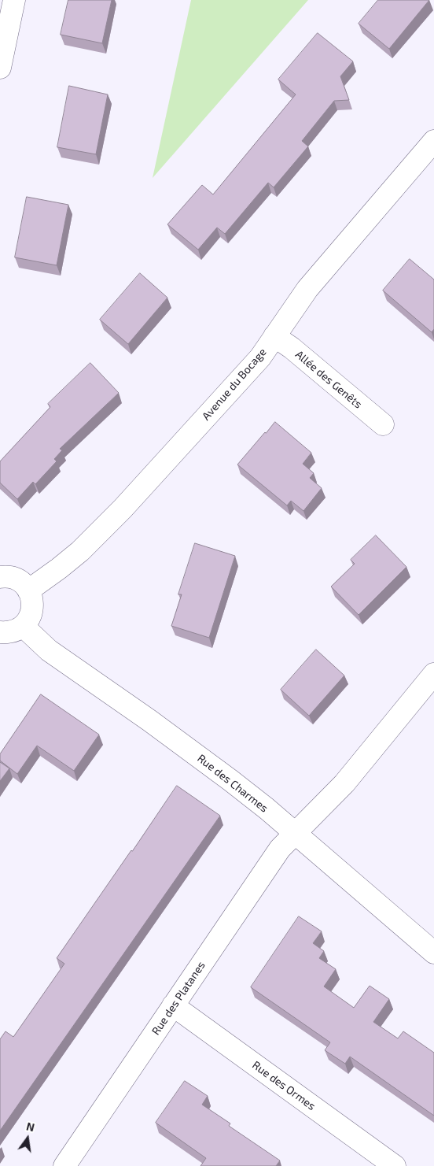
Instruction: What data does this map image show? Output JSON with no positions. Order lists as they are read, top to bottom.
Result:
{
  "streets": {
    "street": [
      "Allée des Genêts",
      "Avenue du Bocage",
      "Rue des Charmes",
      "Rue des Platanes",
      "Rue des Ormes"
    ]
  },
  "crossings": [
    ["Allée des Genêts", "Avenue du Bocage"],
    ["Rue des Charmes", "Rue des Platanes"],
    ["Rue des Platanes", "Rue des Ormes"]
  ],
  "north": "top"
}
